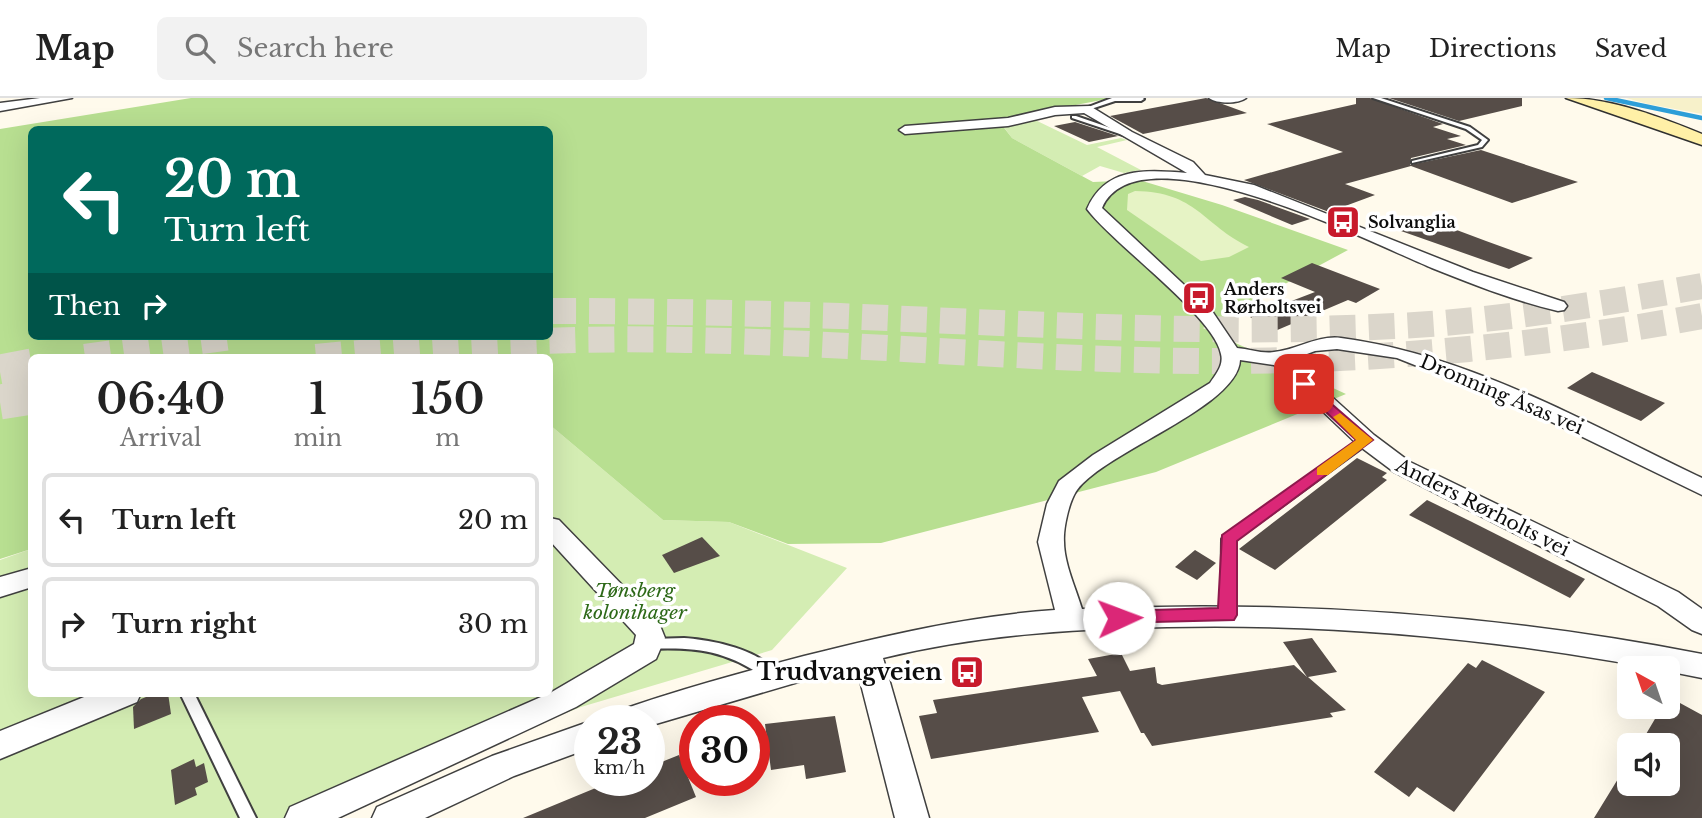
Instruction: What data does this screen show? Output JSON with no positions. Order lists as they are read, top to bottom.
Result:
{
  "streets": {
    "street": ["Dronning Åsas vei", "Anders Rørholts vei"]
  },
  "crossings": [
    ["Dronning Åsas vei", "Anders Rørholts vei"]
  ],
  "parks": ["Tønsberg kolonihager"],
  "places": {
    "bus stop": ["Solvanglia", "Anders Rørholtsvei", "Trudvangveien"]
  },
  "north": "top left",
  "page": {
    "header": "Map",
    "search": "Search here",
    "nav": ["Map", "Directions", "Saved"],
    "turn": ["20 m", "Turn left"],
    "then": "Then",
    "eta": [
      "06:40",
      "Arrival",
      "1",
      "min",
      "150",
      "m"
    ],
    "list": [
      {
        "name": "Turn left",
        "value": "20 m"
      },
      {
        "name": "Turn right",
        "value": "30 m"
      }
    ],
    "speed": "23 km/h",
    "limit": "30"
  }
}
